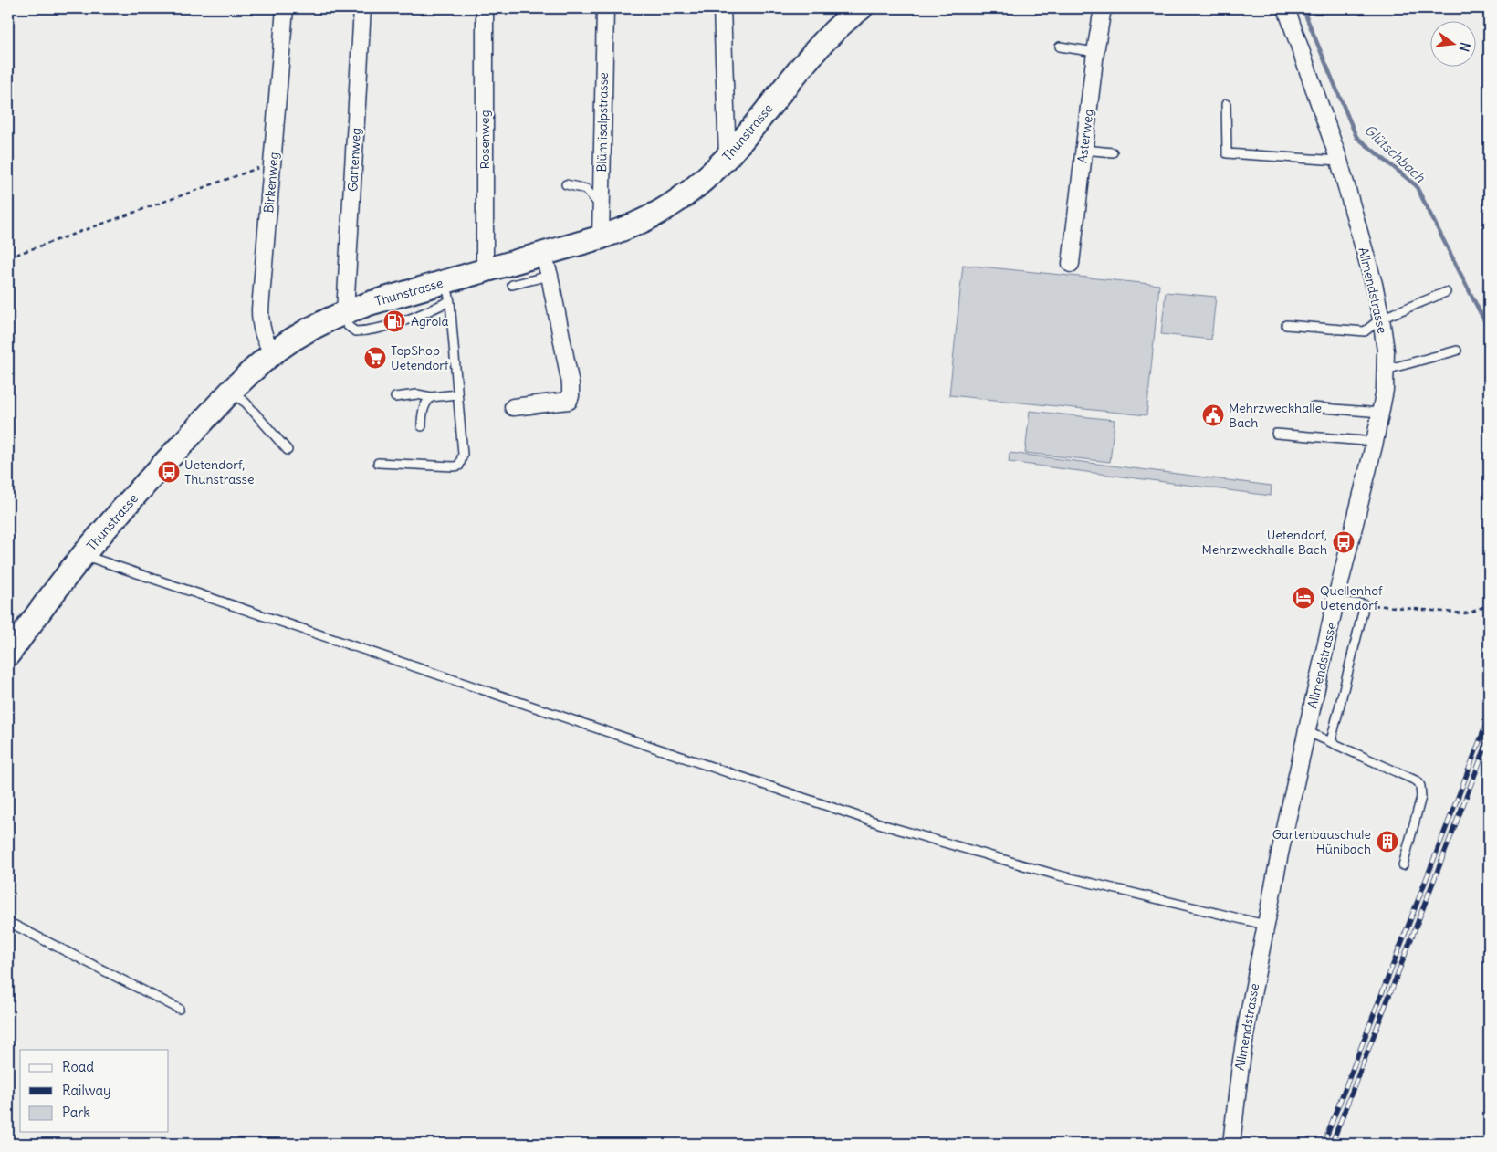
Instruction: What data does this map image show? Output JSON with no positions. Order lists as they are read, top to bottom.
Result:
{
  "streets": {
    "main road": ["Thunstrasse"],
    "street": [
      "Blümlisalpstrasse",
      "Asterweg",
      "Rosenweg",
      "Gartenweg",
      "Birkenweg",
      "Allmendstrasse"
    ]
  },
  "crossings": [
    ["Blümlisalpstrasse", "Thunstrasse"],
    ["Thunstrasse", "Rosenweg"],
    ["Thunstrasse", "Gartenweg"],
    ["Thunstrasse", "Birkenweg"]
  ],
  "water": ["Glütschbach"],
  "places": {
    "fuel station": ["Agrola"],
    "supermarket": ["TopShop Uetendorf"],
    "public building": ["Mehrzweckhalle Bach"],
    "bus stop": ["Uetendorf, Thunstrasse", "Uetendorf, Mehrzweckhalle Bach"],
    "hotel": ["Quellenhof Uetendorf"],
    "building": ["Gartenbauschule Hünibach"]
  },
  "legend": ["Road", "Railway", "Park"],
  "north": "right"
}
